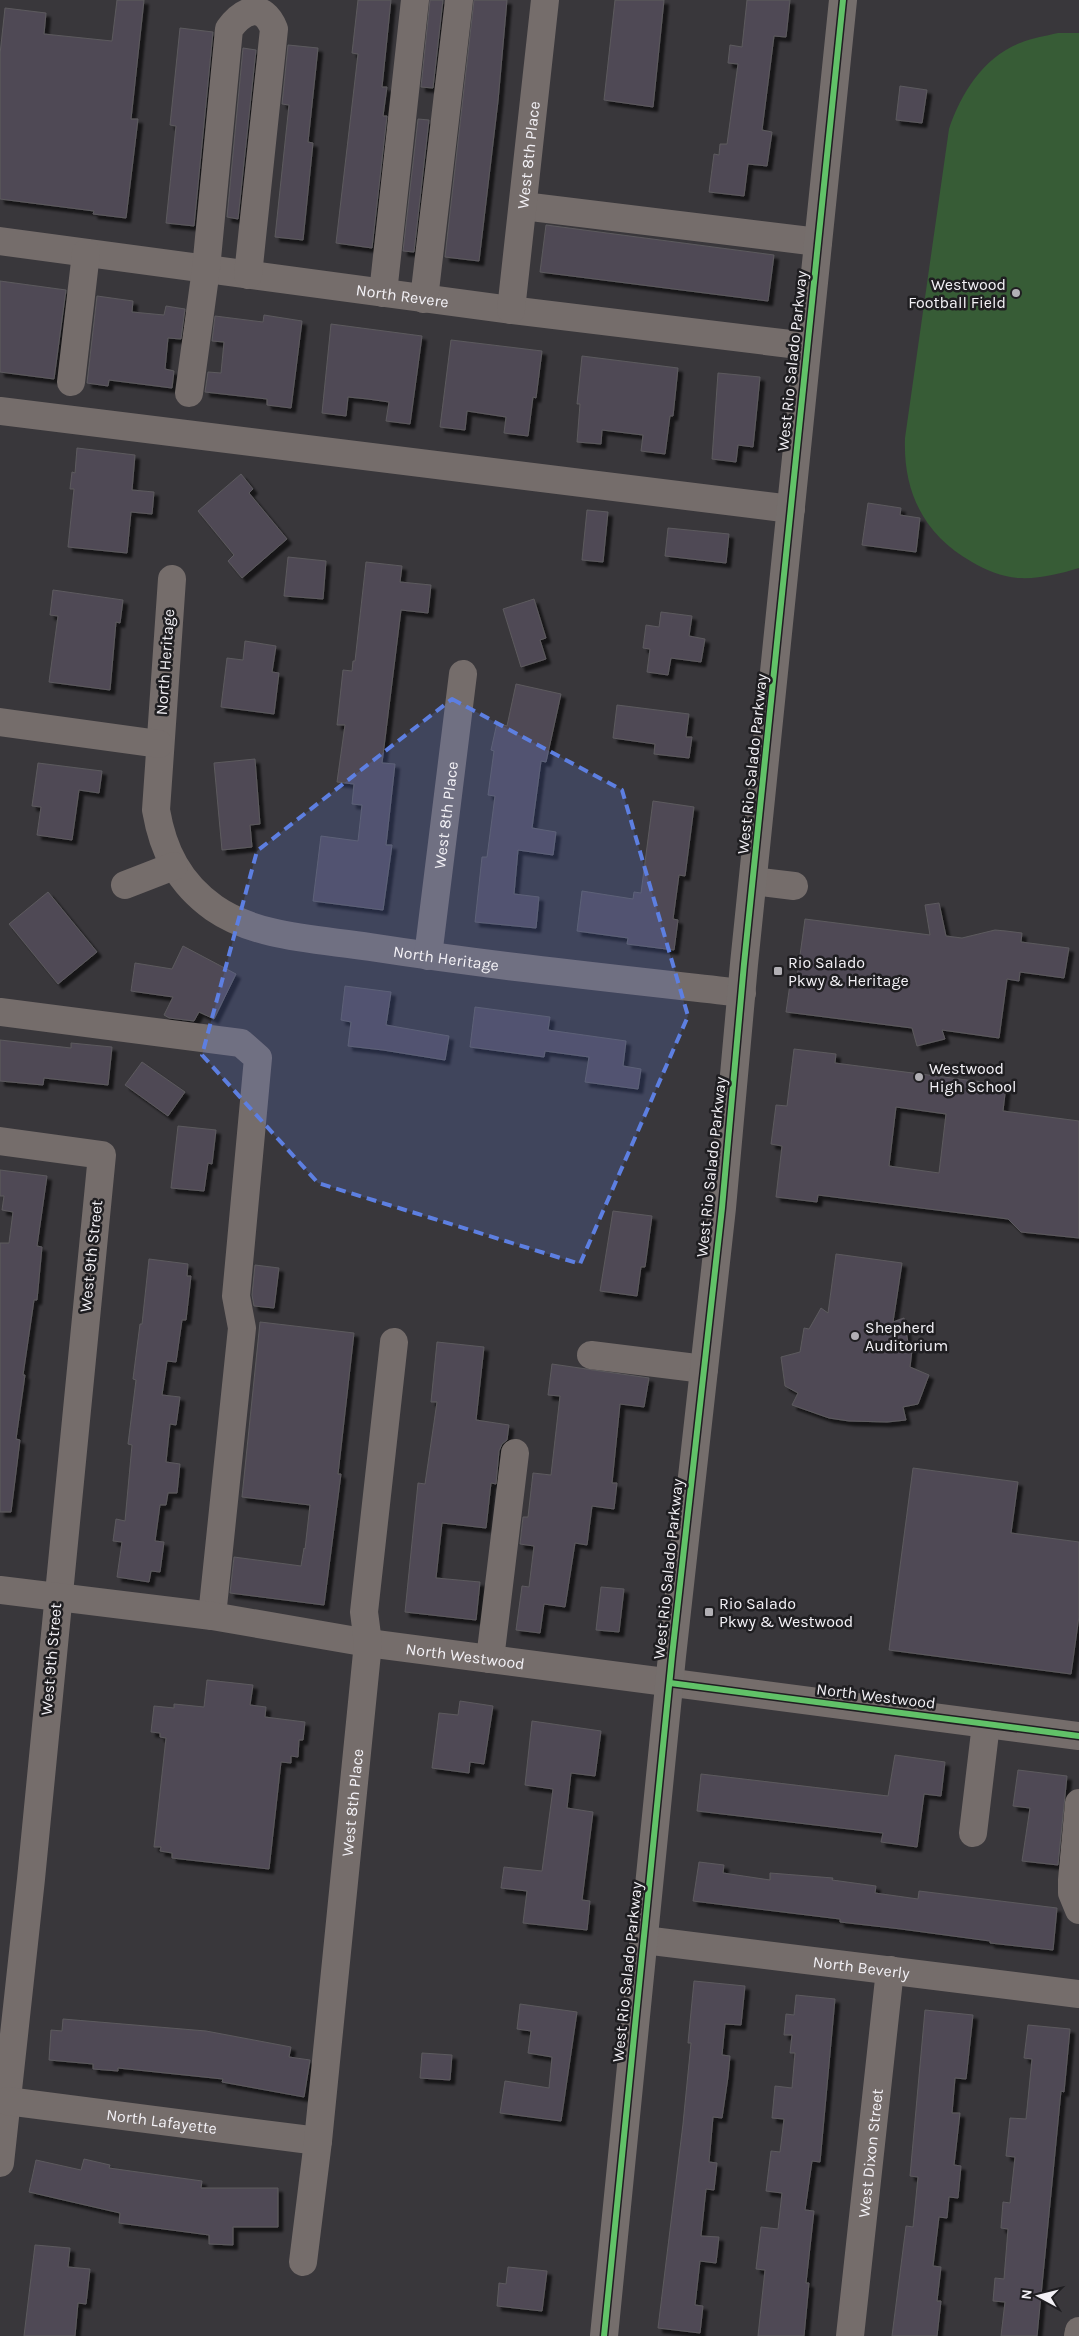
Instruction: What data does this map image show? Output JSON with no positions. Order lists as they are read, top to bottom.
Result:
{
  "streets": {
    "main road": ["West Rio Salado Parkway"],
    "street": [
      "West 8th Place",
      "North Revere",
      "North Heritage",
      "West 9th Street",
      "North Westwood",
      "North Beverly",
      "North Lafayette",
      "West Dixon Street"
    ]
  },
  "crossings": [
    ["West 8th Place", "North Revere"],
    ["West 8th Place", "North Heritage"],
    ["West 8th Place", "North Westwood"],
    ["West 8th Place", "North Lafayette"],
    ["North Revere", "West Rio Salado Parkway"],
    ["West Rio Salado Parkway", "North Heritage"],
    ["West Rio Salado Parkway", "North Westwood"],
    ["West Rio Salado Parkway", "North Beverly"],
    ["West 9th Street", "North Westwood"],
    ["West 9th Street", "North Lafayette"],
    ["North Beverly", "West Dixon Street"]
  ],
  "places": {
    "other": ["Westwood Football Field", "Westwood High School", "Shepherd Auditorium"],
    "transit": ["Rio Salado Pkwy & Heritage", "Rio Salado Pkwy & Westwood"]
  },
  "north": "left"
}
